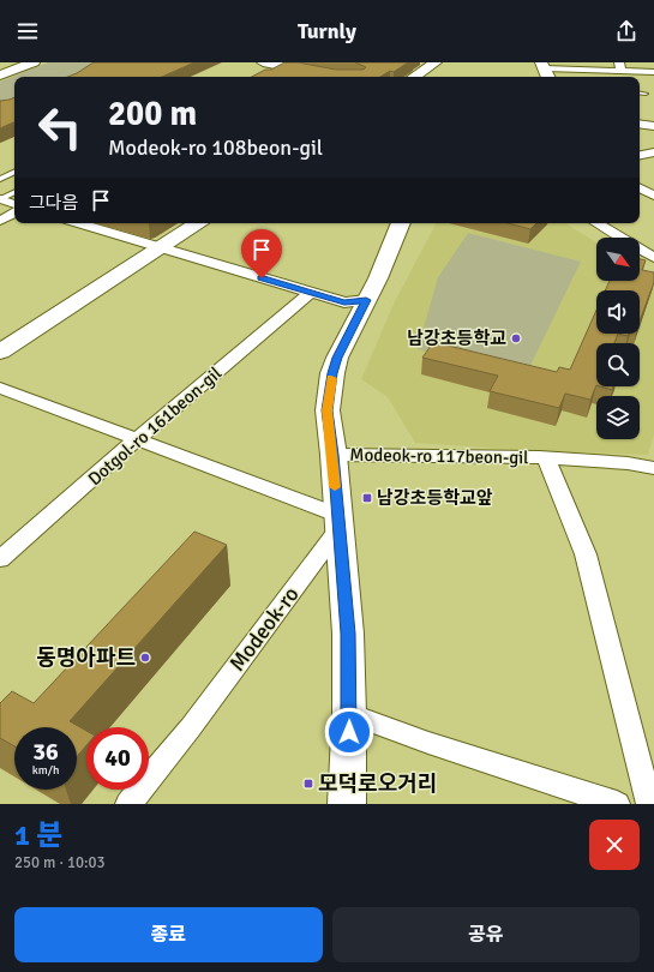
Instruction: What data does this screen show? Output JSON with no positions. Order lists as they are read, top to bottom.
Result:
{
  "streets": {
    "street": ["Dotgol-ro 161beon-gil", "Modeok-ro 117beon-gil", "Modeok-ro"]
  },
  "places": {
    "other": ["남강초등학교", "동명아파트"],
    "transit": ["남강초등학교앞", "모덕로오거리"]
  },
  "north": "bottom right",
  "page": {
    "header": "Turnly",
    "turn": ["200 m", "Modeok-ro 108beon-gil"],
    "then": "그다음",
    "speed": "36 km/h",
    "limit": "40",
    "heading": ["1 분", "250 m · 10:03"],
    "buttons": ["종료", "공유"]
  }
}
